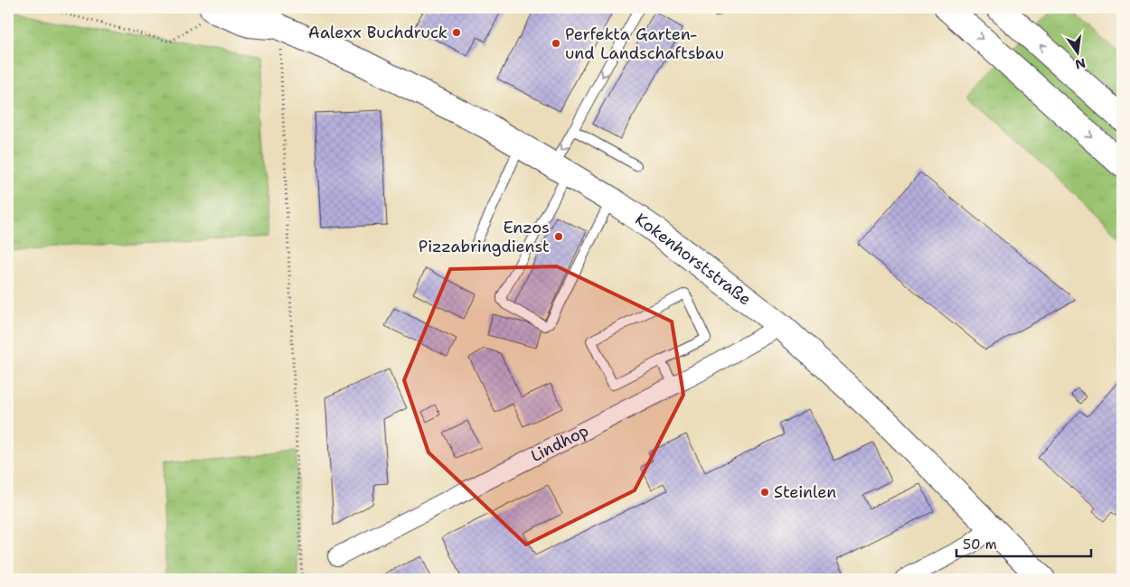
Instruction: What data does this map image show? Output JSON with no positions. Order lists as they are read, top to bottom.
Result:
{
  "streets": {
    "main road": ["Kokenhorststraße"],
    "street": ["Lindhop"]
  },
  "crossings": [
    ["Kokenhorststraße", "Lindhop"]
  ],
  "places": [
    "Aalexx Buchdruck",
    "Perfekta Garten- und Landschaftsbau",
    "Enzos Pizzabringdienst",
    "Steinlen"
  ],
  "scale_bar": "50 m",
  "north": "bottom"
}
